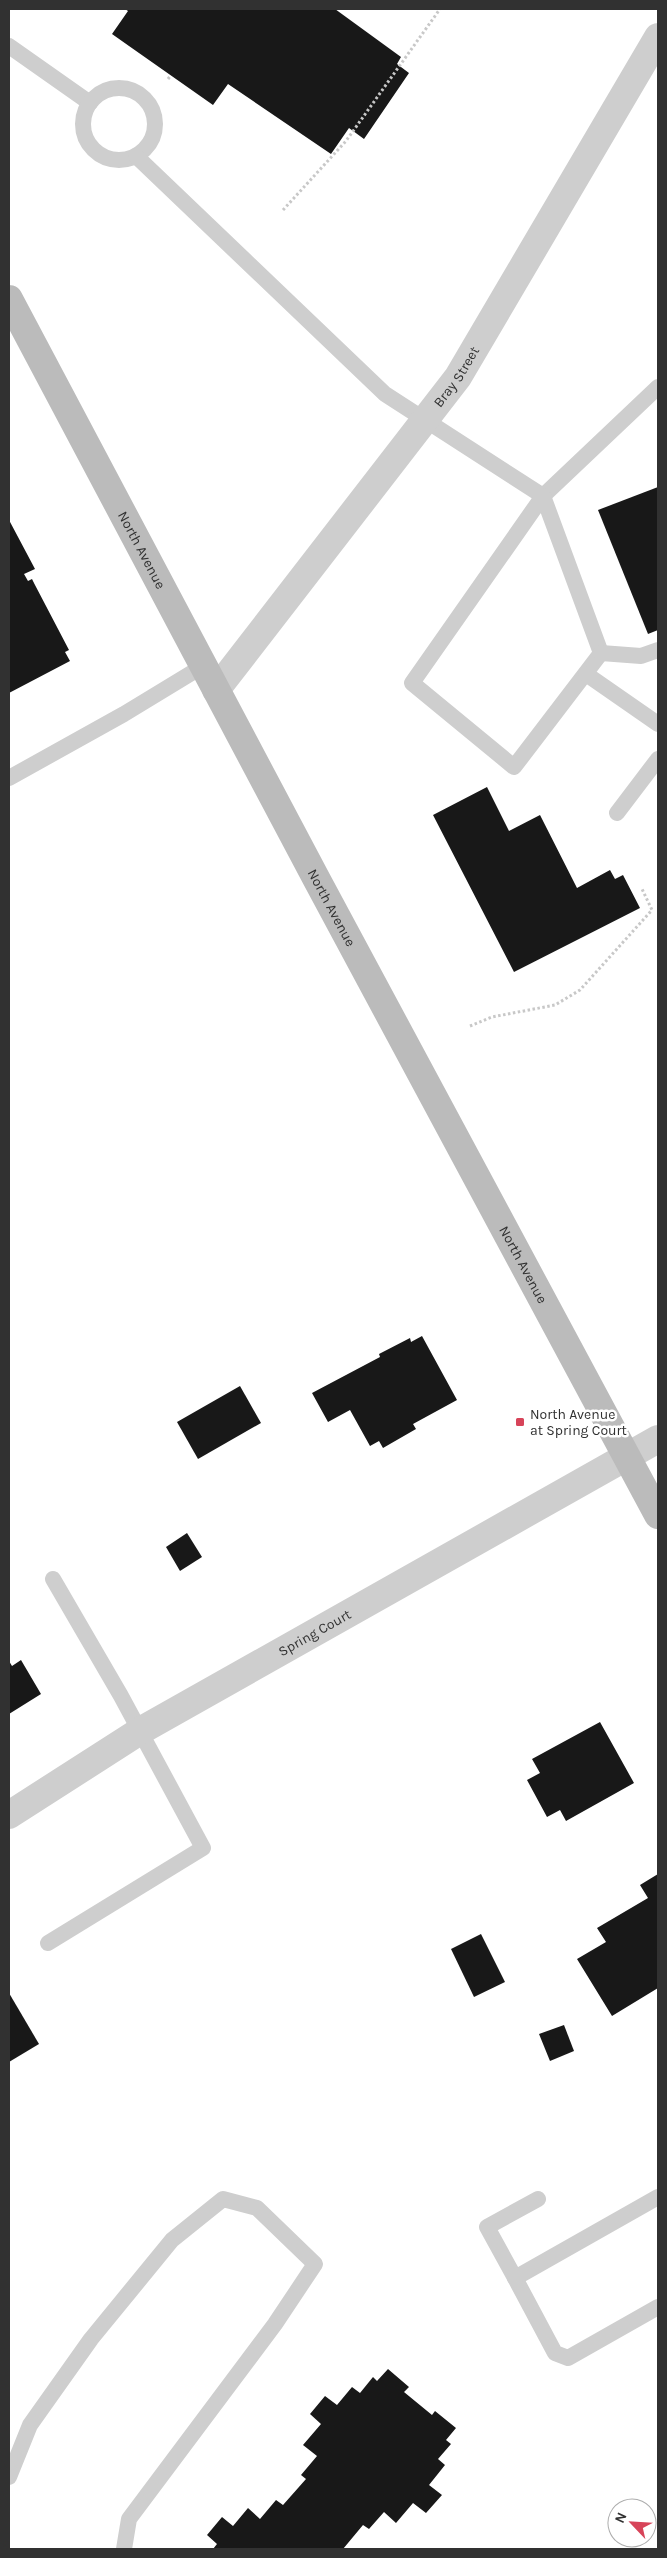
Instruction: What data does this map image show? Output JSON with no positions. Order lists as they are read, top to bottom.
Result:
{
  "streets": {
    "main road": ["North Avenue"],
    "street": ["Bray Street", "Spring Court"]
  },
  "crossings": [
    ["Bray Street", "North Avenue"],
    ["North Avenue", "Spring Court"]
  ],
  "places": {
    "transit": ["North Avenue at Spring Court"]
  },
  "north": "top left"
}
